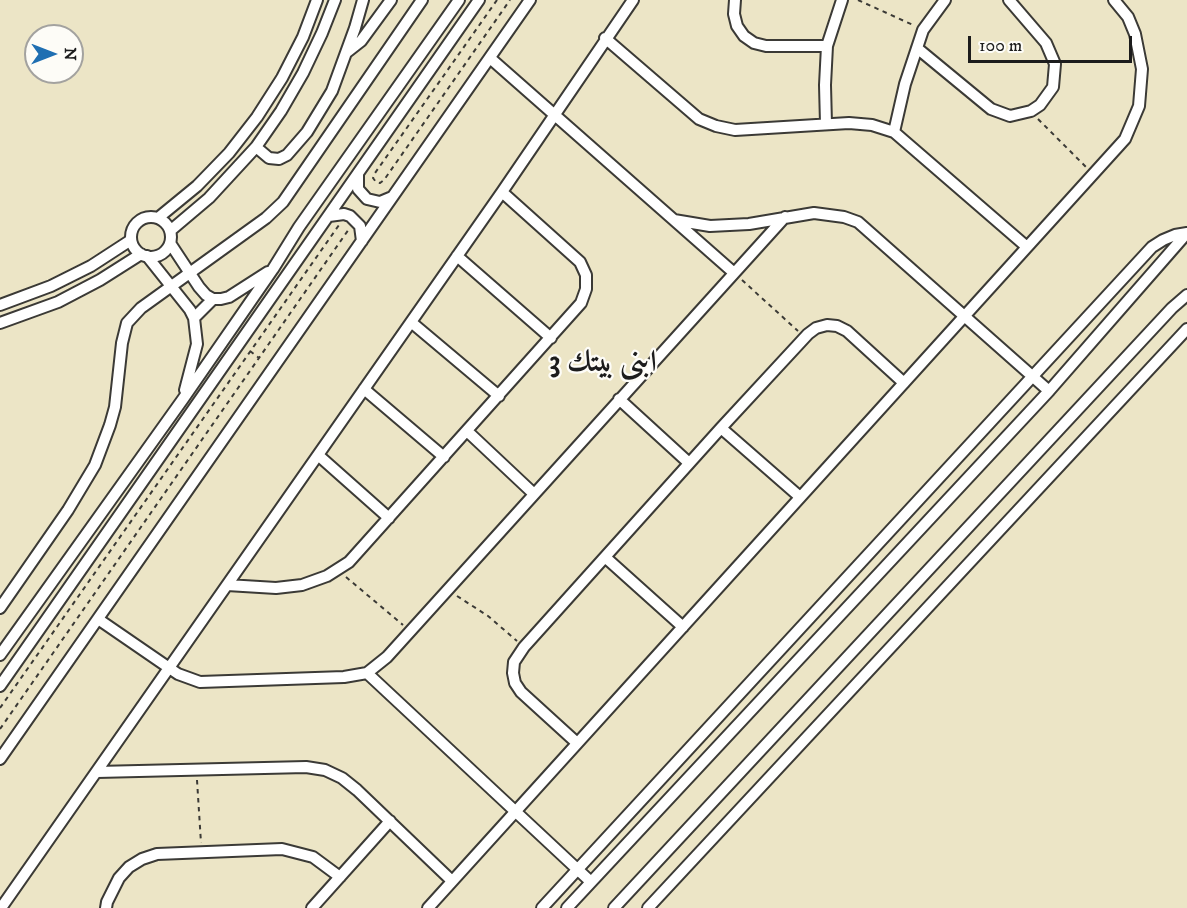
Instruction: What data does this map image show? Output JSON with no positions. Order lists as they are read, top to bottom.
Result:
{
  "districts": ["ابنى بيتك 3"],
  "scale_bar": "100 m",
  "north": "right"
}
